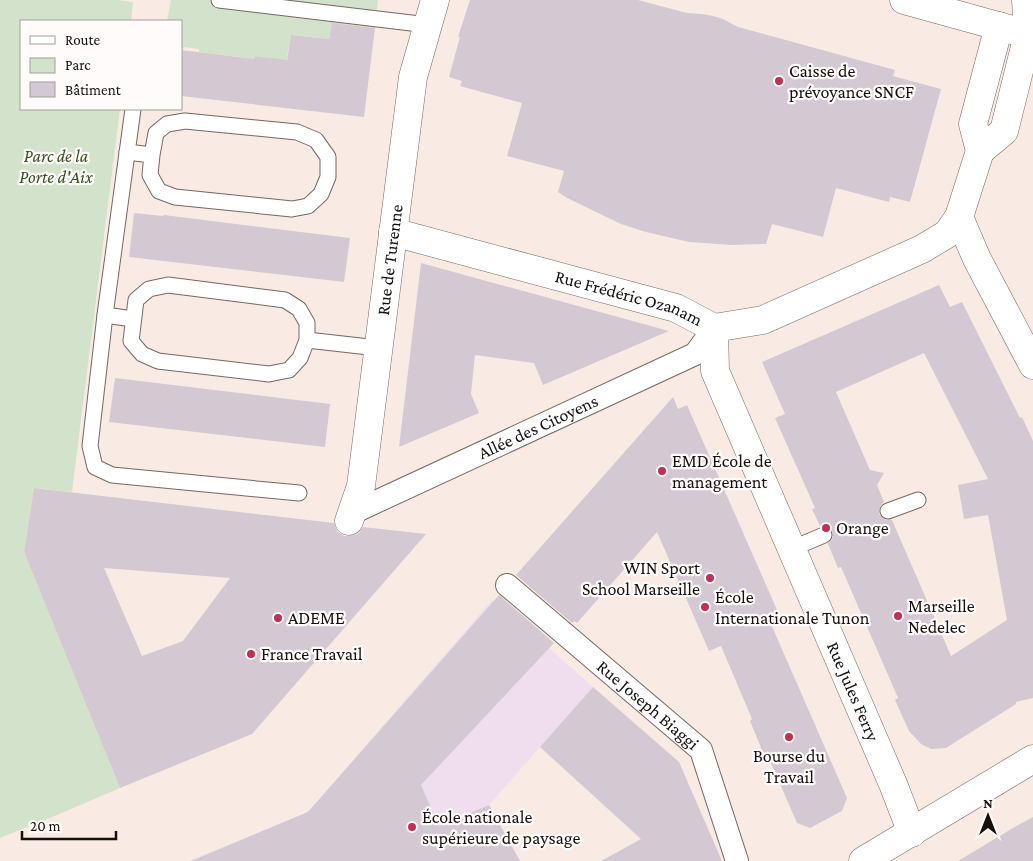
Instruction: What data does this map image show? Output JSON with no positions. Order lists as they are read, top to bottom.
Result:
{
  "streets": {
    "street": [
      "Rue de Turenne",
      "Rue Frédéric Ozanam",
      "Allée des Citoyens",
      "Rue Jules Ferry",
      "Rue Joseph Biaggi"
    ]
  },
  "crossings": [
    ["Rue de Turenne", "Rue Frédéric Ozanam"],
    ["Rue de Turenne", "Allée des Citoyens"],
    ["Rue Frédéric Ozanam", "Allée des Citoyens"],
    ["Rue Frédéric Ozanam", "Rue Jules Ferry"],
    ["Allée des Citoyens", "Rue Jules Ferry"]
  ],
  "parks": ["Parc de la Porte d'Aix"],
  "places": [
    "Caisse de prévoyance SNCF",
    "EMD École de management",
    "Orange",
    "WIN Sport School Marseille",
    "École Internationale Tunon",
    "Marseille Nedelec",
    "ADEME",
    "France Travail",
    "Bourse du Travail",
    "École nationale supérieure de paysage"
  ],
  "legend": ["Route", "Parc", "Bâtiment"],
  "scale_bar": "20 m",
  "north": "top"
}
